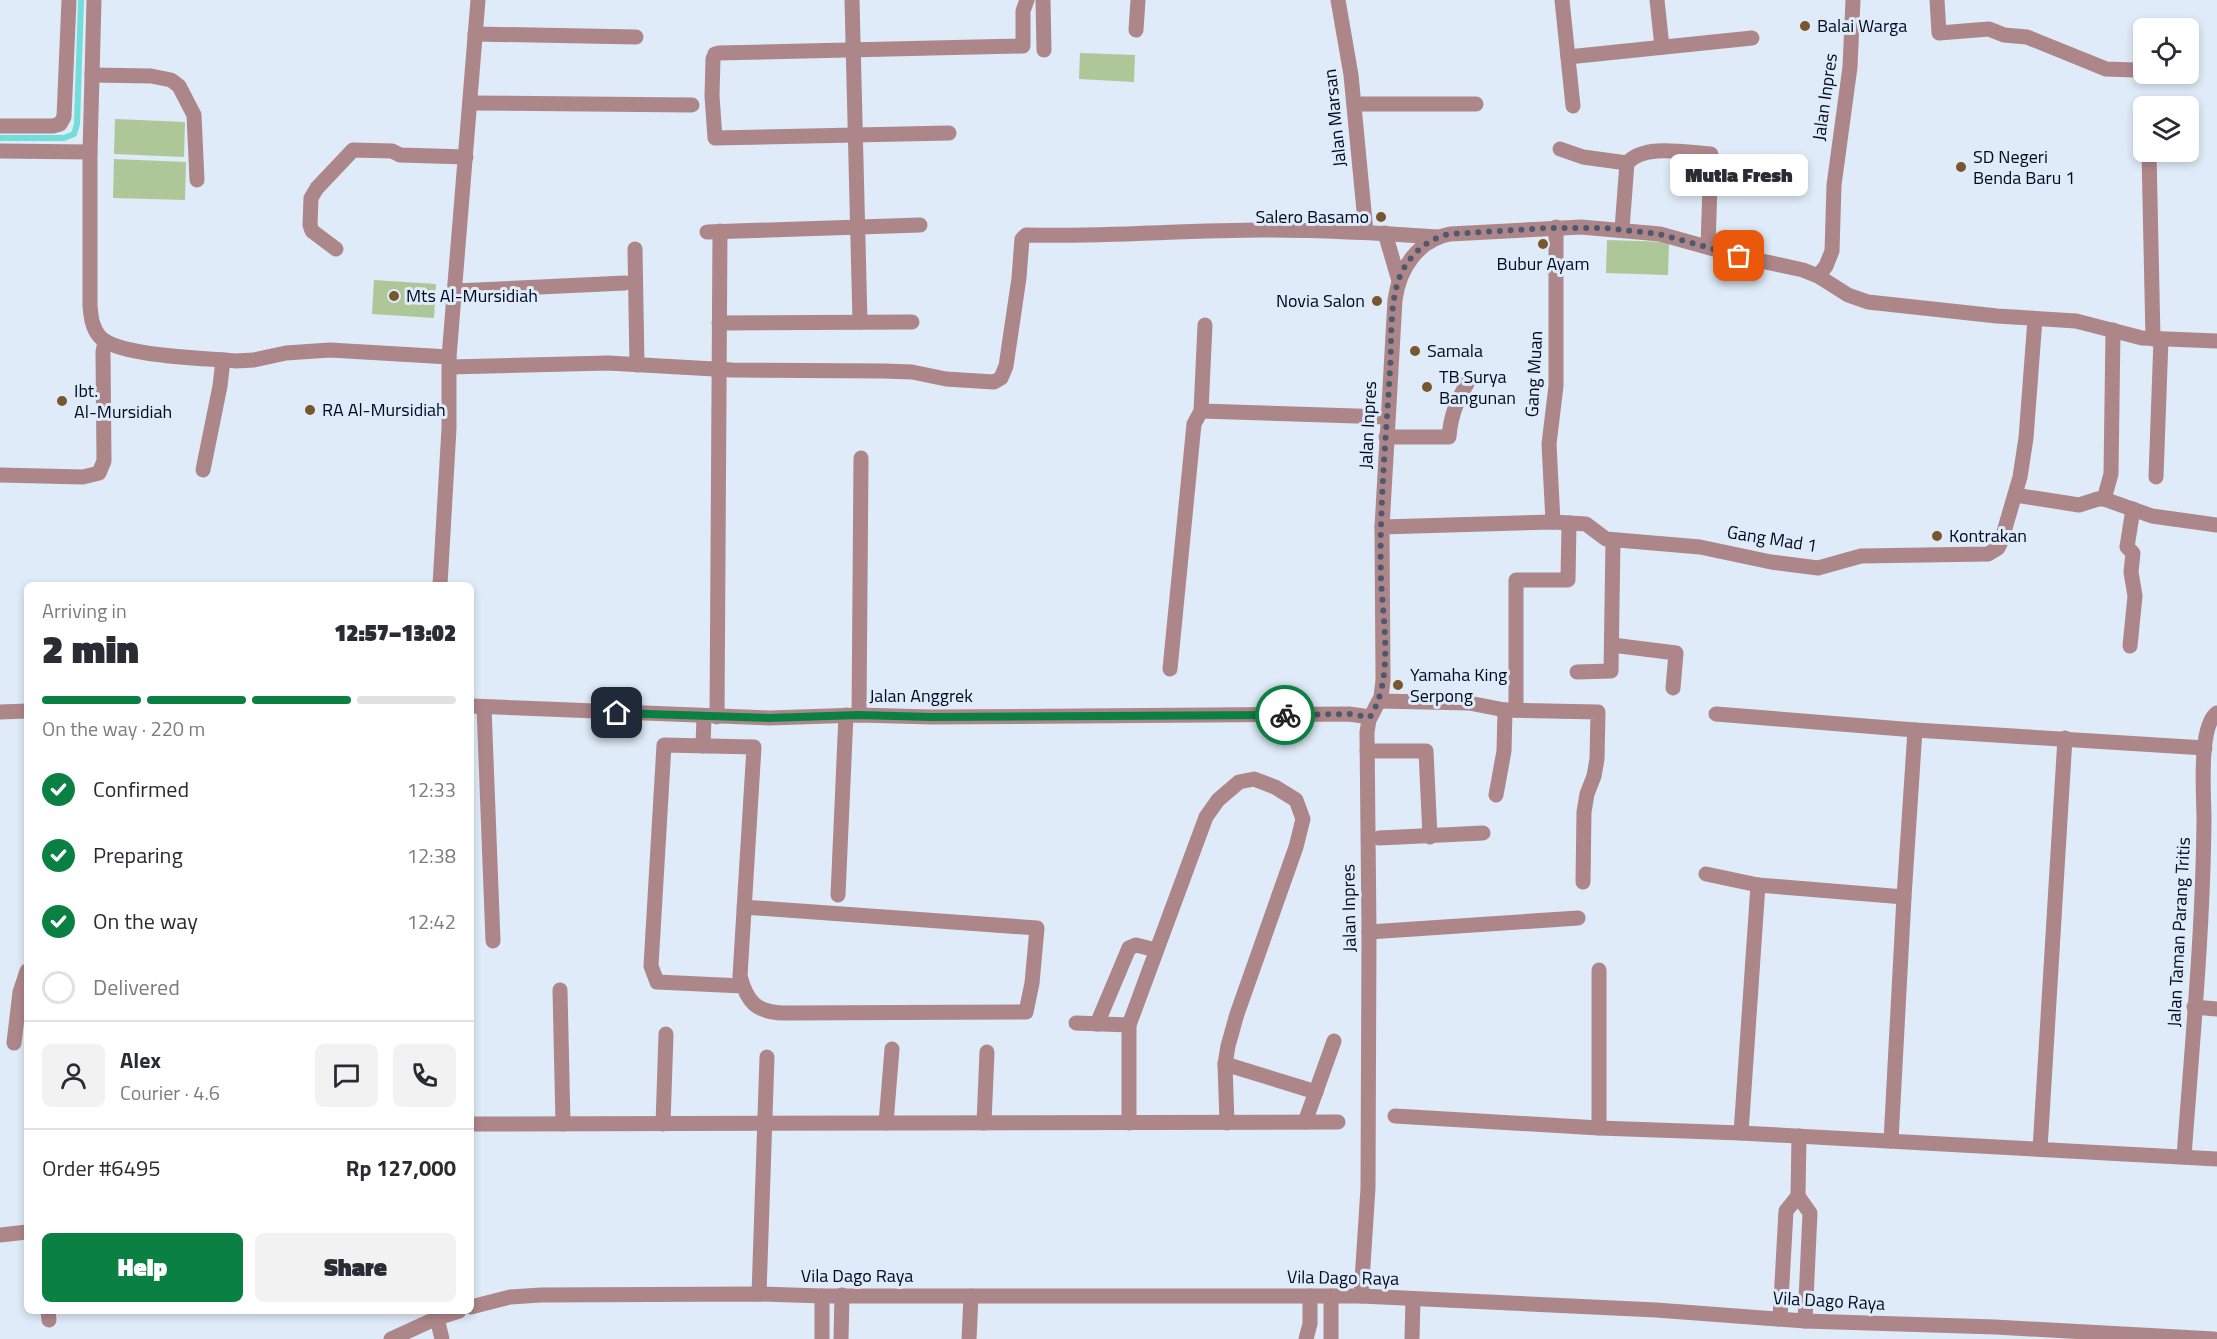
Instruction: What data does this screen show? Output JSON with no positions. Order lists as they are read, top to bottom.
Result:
{
  "streets": {
    "street": [
      "Jalan Inpres",
      "Jalan Marsan",
      "Gang Muan",
      "Gang Mad 1",
      "Jalan Anggrek",
      "Jalan Taman Parang Tritis",
      "Vila Dago Raya"
    ]
  },
  "crossings": [
    ["Jalan Inpres", "Gang Muan"],
    ["Jalan Inpres", "Gang Mad 1"],
    ["Jalan Inpres", "Jalan Anggrek"],
    ["Jalan Inpres", "Vila Dago Raya"],
    ["Gang Muan", "Gang Mad 1"]
  ],
  "places": [
    "Balai Warga",
    "SD Negeri Benda Baru 1",
    "Salero Basamo",
    "Bubur Ayam",
    "Mutia Fresh",
    "Mts Al-Mursidiah",
    "Novia Salon",
    "Samala",
    "TB Surya Bangunan",
    "Ibt. Al-Mursidiah",
    "RA Al-Mursidiah",
    "Kontrakan",
    "Yamaha King Serpong"
  ],
  "page": {
    "bubble": "Mutia Fresh",
    "heading": ["2 min", "Arriving in", "12:57–13:02"],
    "panel": [
      "Alex",
      "Courier · 4.6",
      "Order #6495",
      "Rp 127,000"
    ],
    "bar": "On the way · 220 m",
    "list": [
      ["Confirmed", "12:33"],
      ["Preparing", "12:38"],
      ["On the way", "12:42"],
      "Delivered"
    ],
    "buttons": ["Help", "Share"]
  }
}
